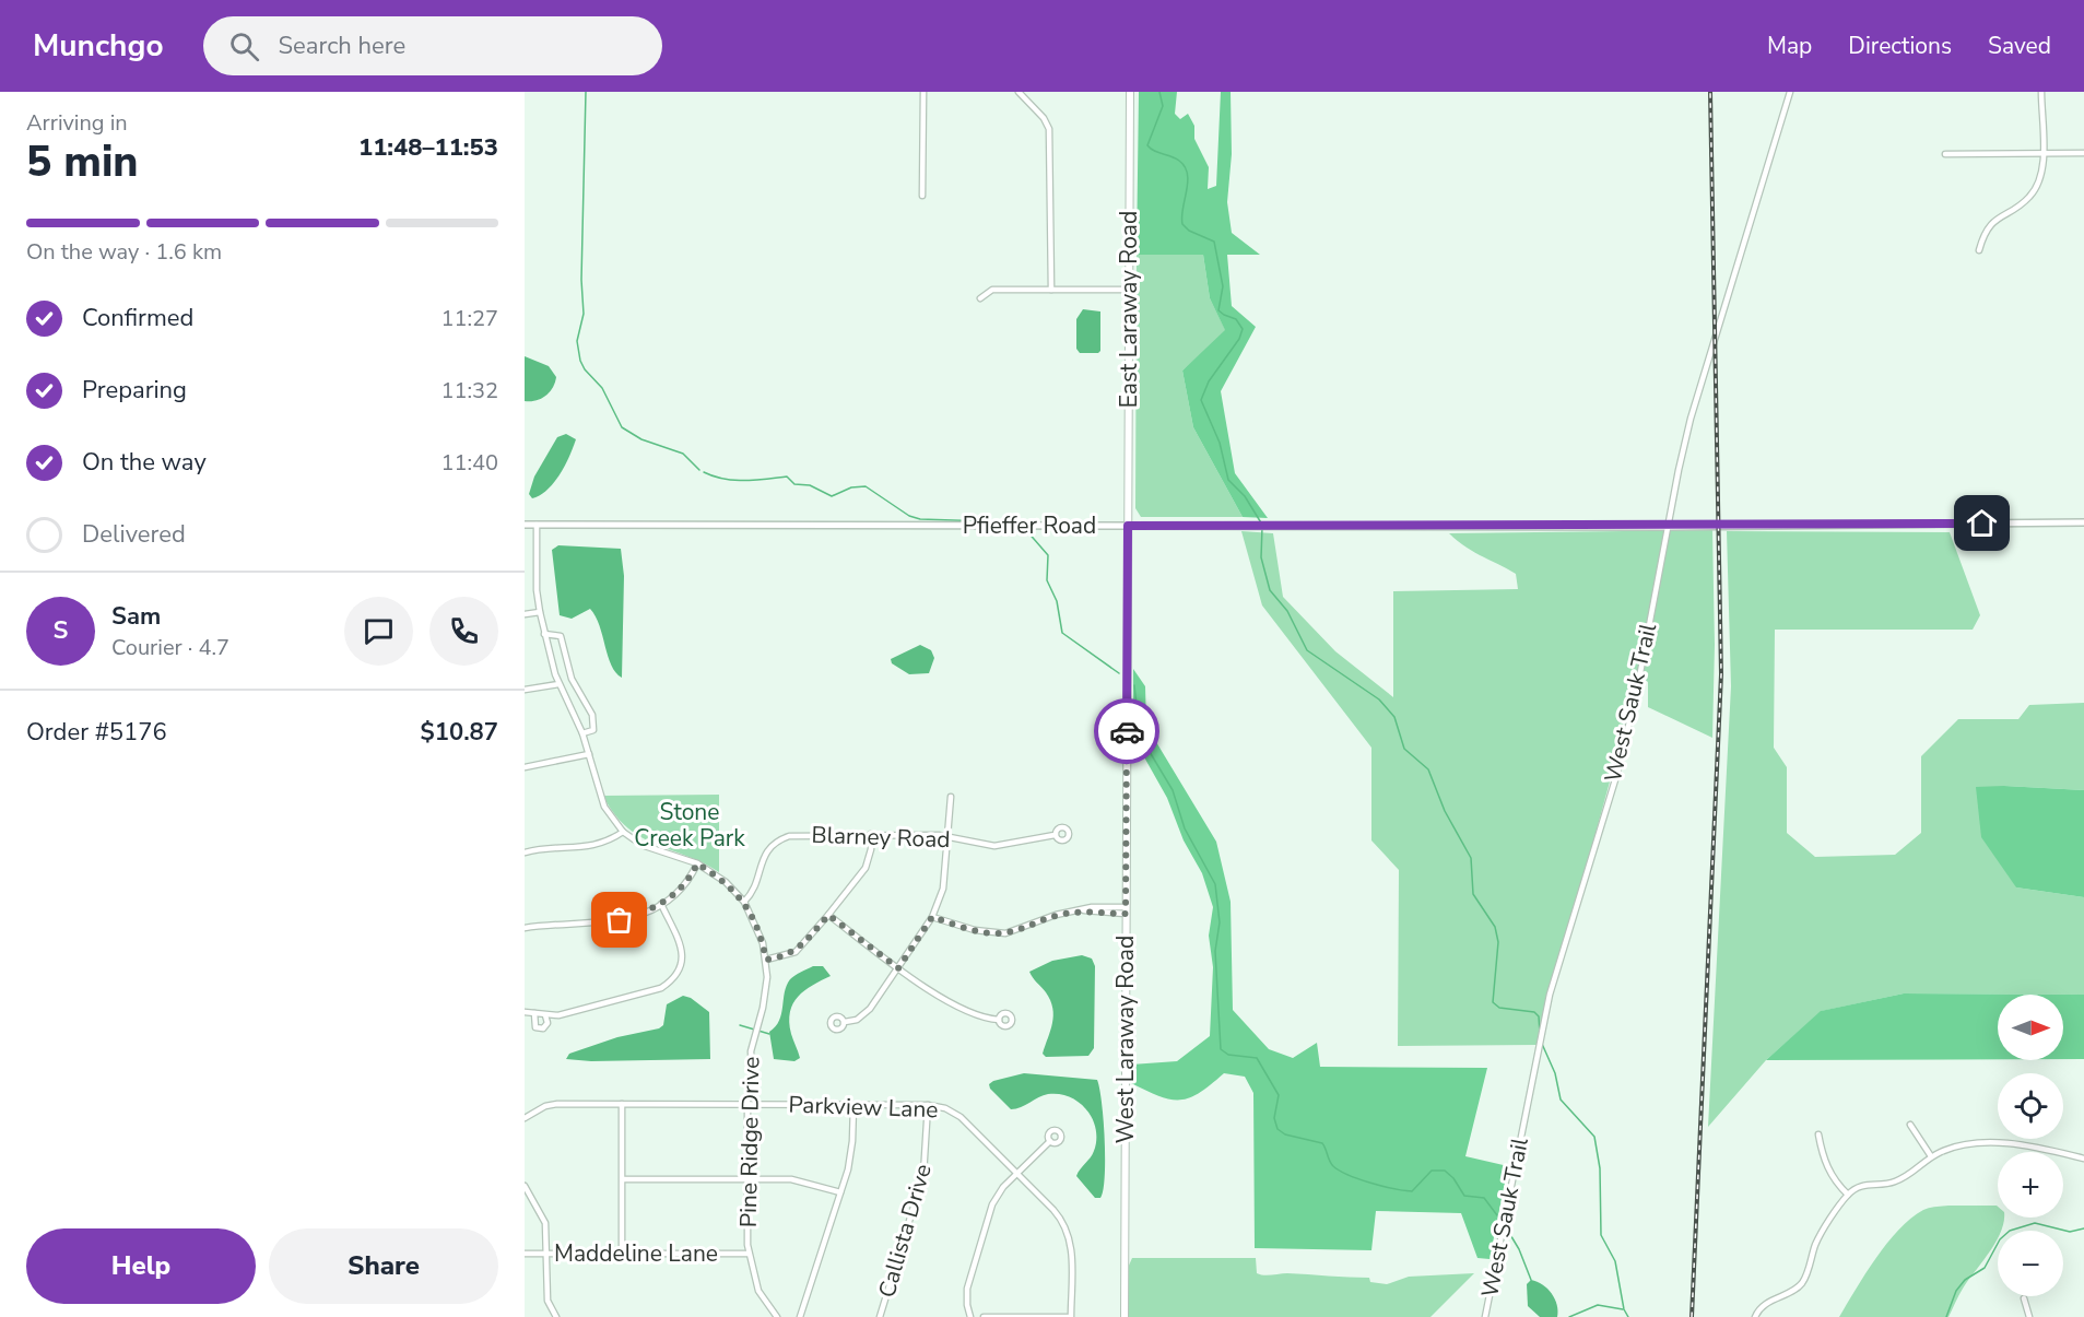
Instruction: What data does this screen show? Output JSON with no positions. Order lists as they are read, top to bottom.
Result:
{
  "streets": {
    "main road": ["East Laraway Road", "West Laraway Road"],
    "street": [
      "Pfieffer Road",
      "West Sauk Trail",
      "Blarney Road",
      "Parkview Lane",
      "Pine Ridge Drive",
      "Callista Drive",
      "Maddeline Lane"
    ]
  },
  "crossings": [
    ["East Laraway Road", "Pfieffer Road"],
    ["East Laraway Road", "West Laraway Road"],
    ["Pfieffer Road", "West Sauk Trail"],
    ["Pfieffer Road", "West Laraway Road"],
    ["Pfieffer Road", "Pine Ridge Drive"],
    ["Blarney Road", "Pine Ridge Drive"],
    ["Parkview Lane", "Pine Ridge Drive"],
    ["Parkview Lane", "Callista Drive"],
    ["Pine Ridge Drive", "Maddeline Lane"]
  ],
  "parks": ["Stone Creek Park"],
  "north": "right",
  "page": {
    "header": "Munchgo",
    "search": "Search here",
    "nav": ["Map", "Directions", "Saved"],
    "heading": ["5 min", "Arriving in", "11:48–11:53"],
    "panel": [
      "Sam",
      "Courier · 4.7",
      "Order #5176",
      "$10.87"
    ],
    "bar": "On the way · 1.6 km",
    "list": [
      ["Confirmed", "11:27"],
      ["Preparing", "11:32"],
      ["On the way", "11:40"],
      "Delivered"
    ],
    "round": "S",
    "map_buttons": ["+", "−"],
    "buttons": ["Help", "Share"]
  }
}
